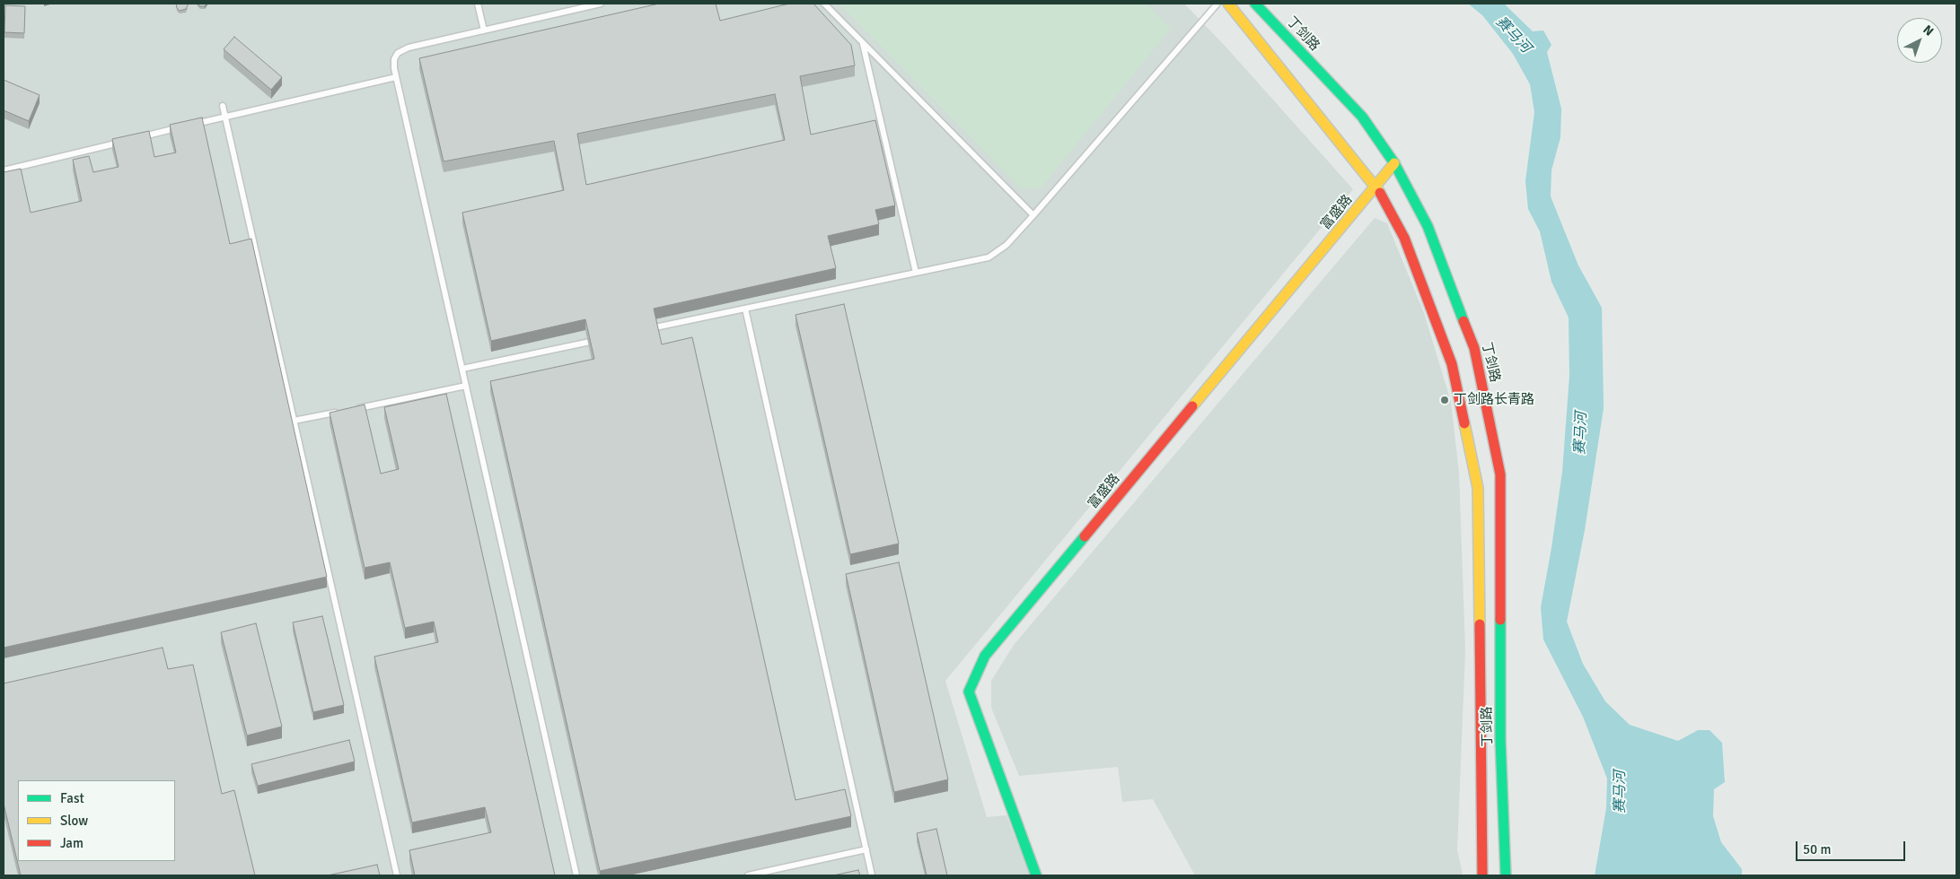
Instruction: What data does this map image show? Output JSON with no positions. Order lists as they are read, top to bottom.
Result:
{
  "streets": {
    "main road": ["丁剑路", "富盛路"]
  },
  "crossings": [
    ["丁剑路", "富盛路"]
  ],
  "water": ["赛马河"],
  "places": ["丁剑路长青路"],
  "legend": ["Fast", "Slow", "Jam"],
  "scale_bar": "50 m",
  "north": "top right"
}
